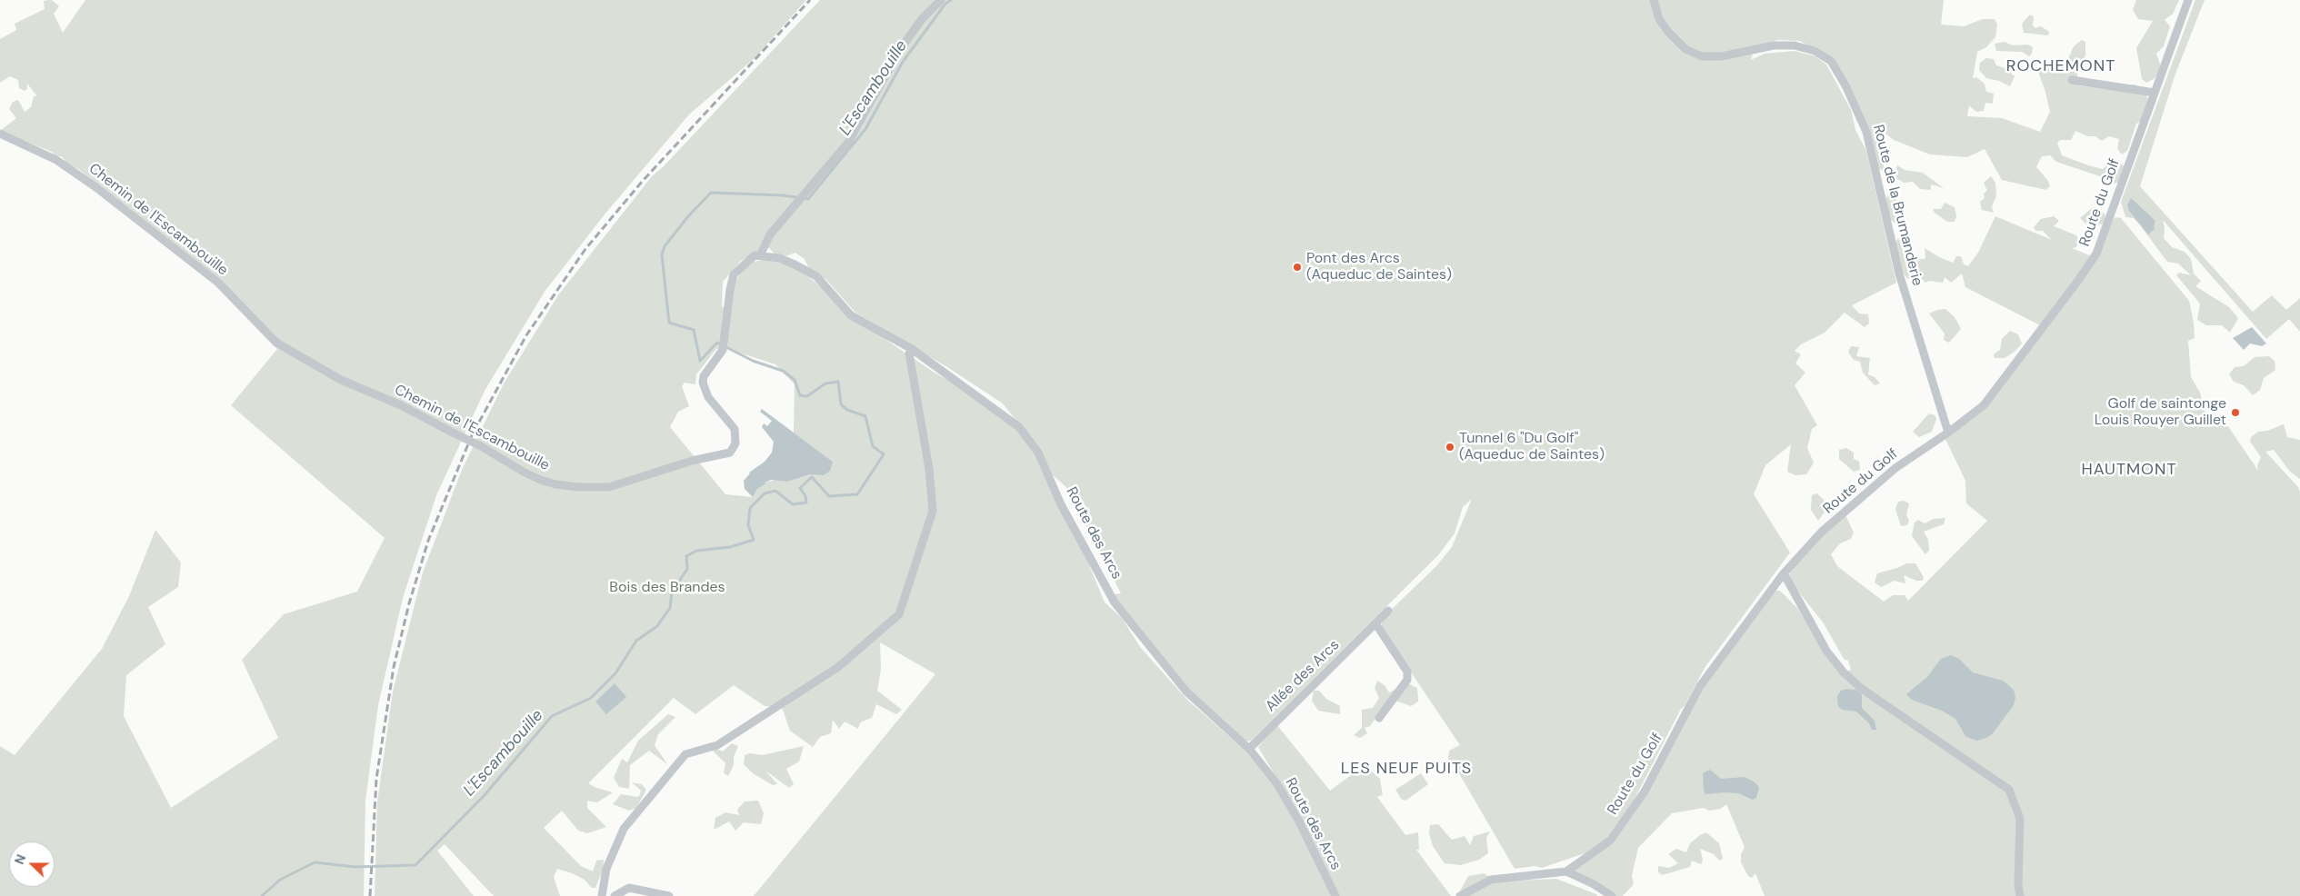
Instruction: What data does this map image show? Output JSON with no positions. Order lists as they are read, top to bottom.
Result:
{
  "streets": {
    "street": [
      "Route du Golf",
      "Route de la Brumanderie",
      "Chemin de l'Escambouille",
      "Route des Arcs",
      "Allée des Arcs"
    ]
  },
  "crossings": [
    ["Route du Golf", "Route de la Brumanderie"],
    ["Chemin de l'Escambouille", "Route des Arcs"],
    ["Route des Arcs", "Allée des Arcs"]
  ],
  "districts": ["ROCHEMONT", "HAUTMONT", "LES NEUF PUITS"],
  "water": ["L'Escambouille"],
  "parks": ["Bois des Brandes"],
  "places": ["Pont des Arcs (Aqueduc de Saintes)", "Golf de saintonge Louis Rouyer Guillet", "Tunnel 6 \"Du Golf\" (Aqueduc de Saintes)"],
  "north": "left"
}
